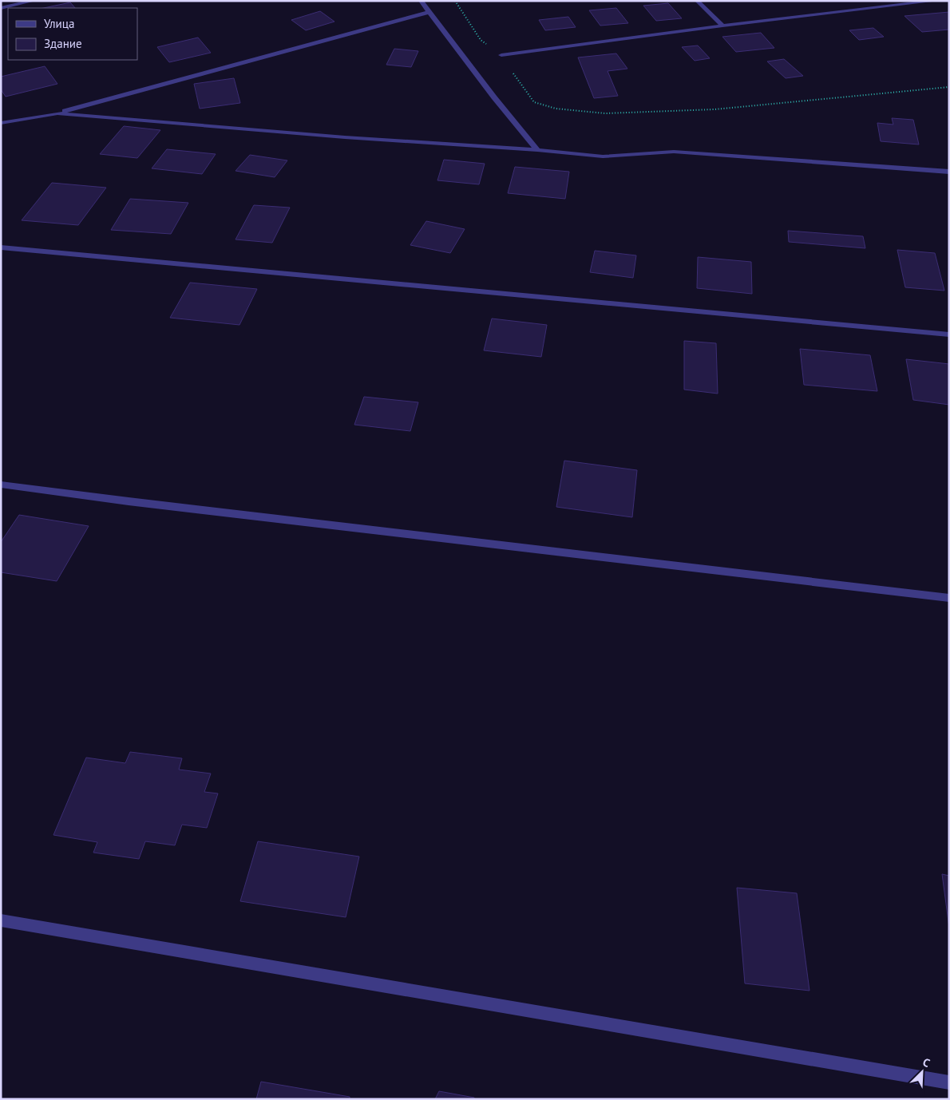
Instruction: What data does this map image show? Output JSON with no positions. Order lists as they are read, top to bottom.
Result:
{
  "legend": ["Улица", "Здание"],
  "north": "top right"
}
